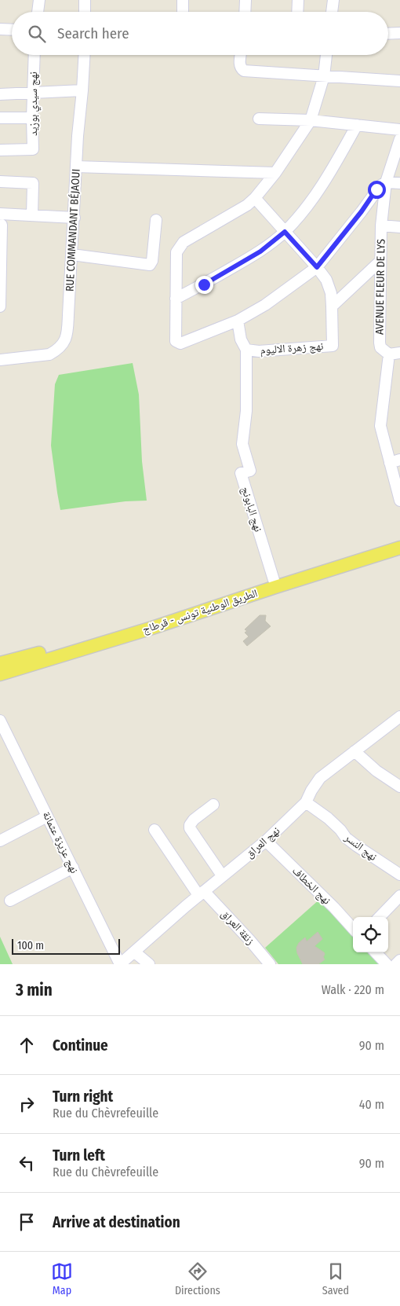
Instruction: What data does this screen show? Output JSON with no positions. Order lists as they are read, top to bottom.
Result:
{
  "streets": {
    "main road": ["الطريق الوطنية تونس - قرطاج"],
    "street": [
      "نهج سيدي بوزيد",
      "RUE COMMANDANT BÉJAOUI",
      "AVENUE FLEUR DE LYS",
      "نهج زهرة الاليوم",
      "نهج البابونج",
      "نهج عزيزة عثمانة",
      "نهج العراق",
      "نهج النسر",
      "نهج الخطاف",
      "زنقة العراق"
    ]
  },
  "crossings": [
    ["نهج زهرة الاليوم", "نهج البابونج"],
    ["نهج البابونج", "الطريق الوطنية تونس - قرطاج"],
    ["نهج عزيزة عثمانة", "نهج العراق"],
    ["نهج العراق", "نهج النسر"],
    ["نهج العراق", "نهج الخطاف"],
    ["نهج العراق", "زنقة العراق"]
  ],
  "scale_bar": "100 m",
  "page": {
    "search": "Search here",
    "scale": "100 m",
    "heading": ["3 min", "Walk · 220 m"],
    "list": [
      ["Continue", "90 m"],
      ["Turn right", "Rue du Chèvrefeuille", "40 m"],
      ["Turn left", "Rue du Chèvrefeuille", "90 m"],
      "Arrive at destination"
    ],
    "nav": ["Map", "Directions", "Saved"]
  }
}
